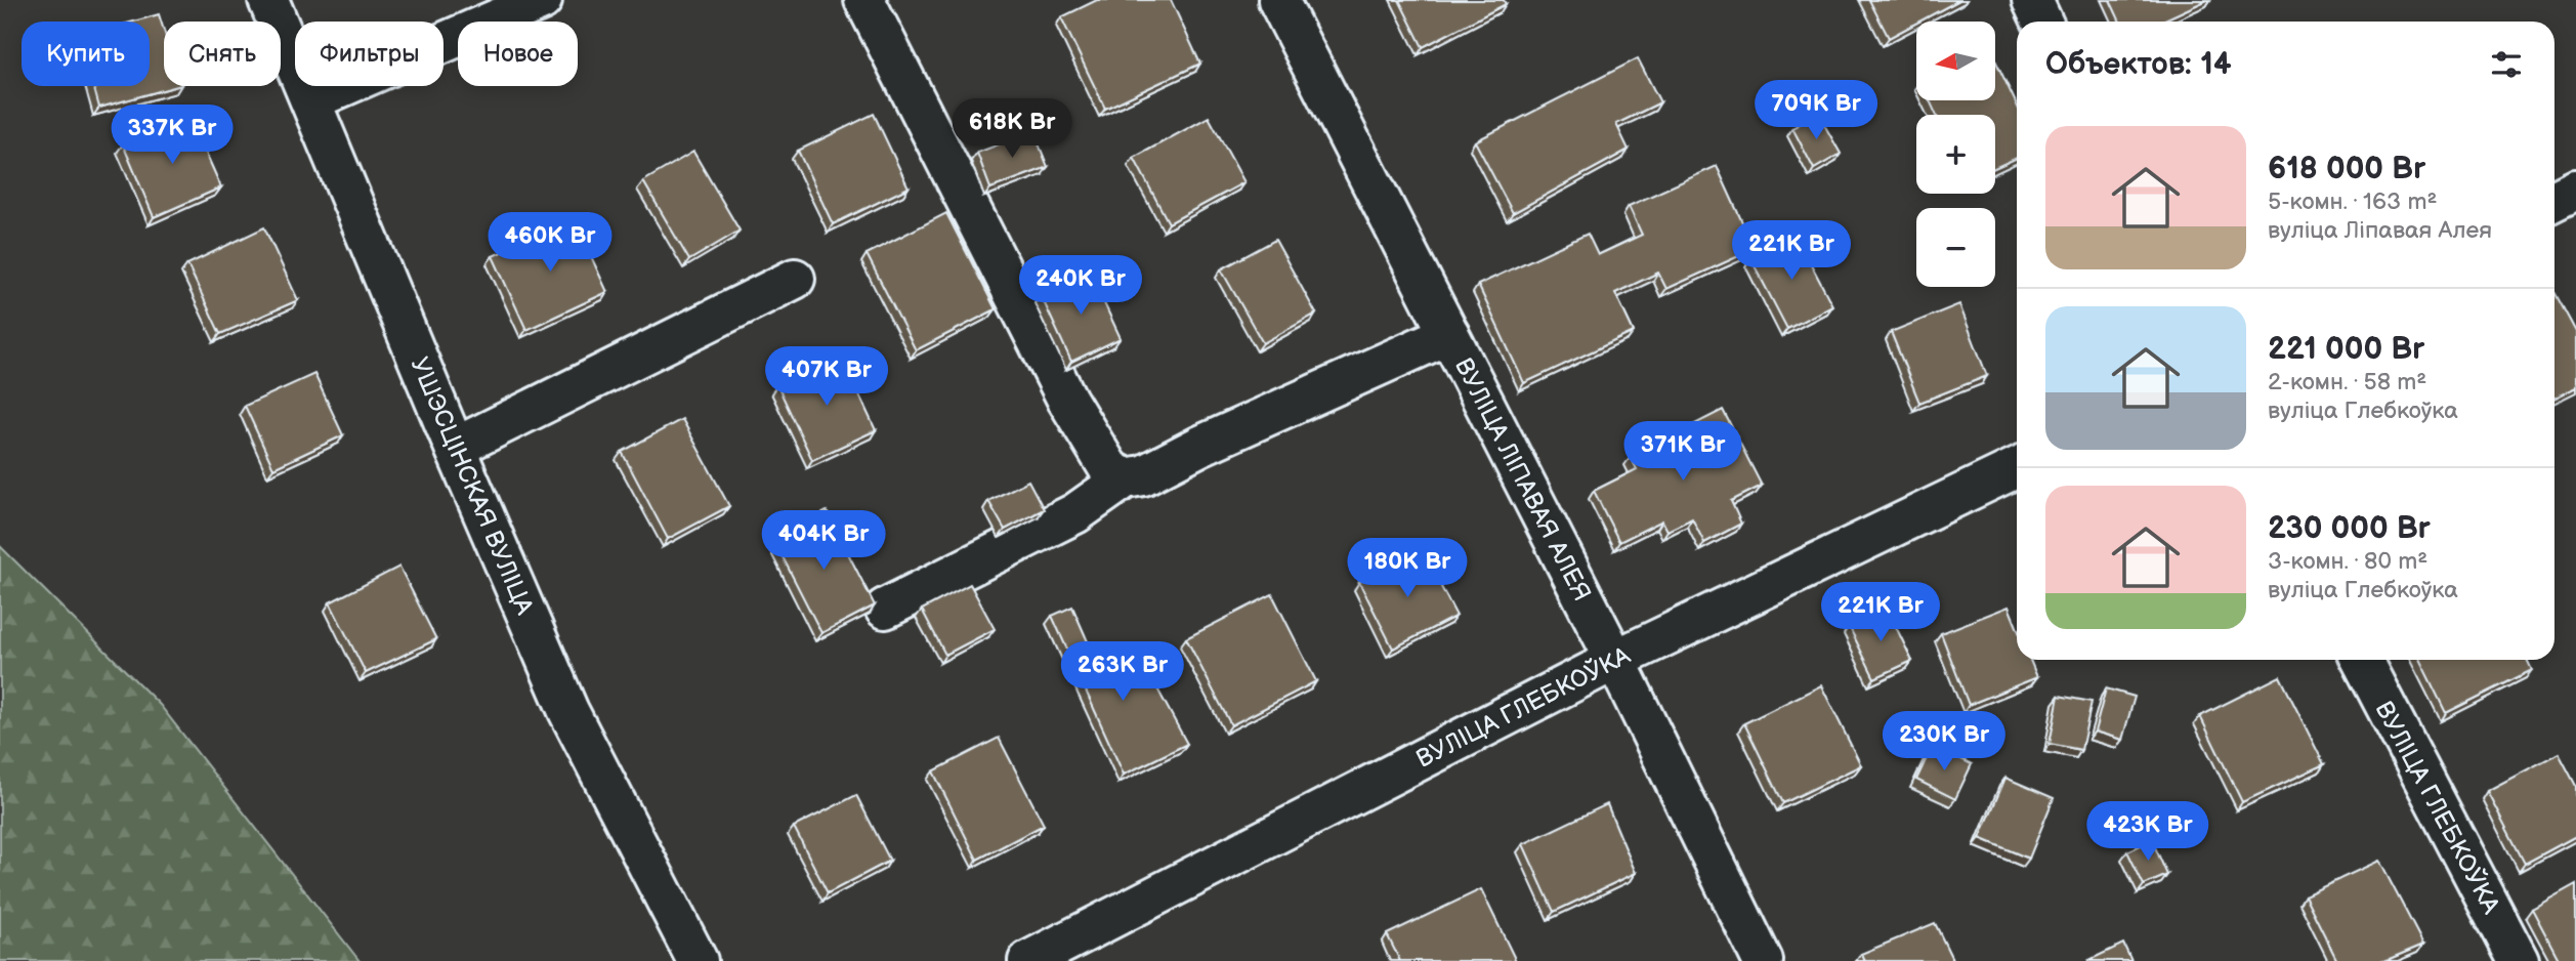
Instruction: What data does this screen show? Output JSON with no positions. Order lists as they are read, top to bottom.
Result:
{
  "streets": {
    "street": ["ВУЛІЦА ЛІПАВАЯ АЛЕЯ", "УШЭСЦІНСКАЯ ВУЛІЦА", "ВУЛІЦА ГЛЕБКОЎКА"]
  },
  "crossings": [
    ["ВУЛІЦА ЛІПАВАЯ АЛЕЯ", "ВУЛІЦА ГЛЕБКОЎКА"]
  ],
  "north": "left",
  "page": {
    "map_buttons": ["+", "−"],
    "chip": [
      "Купить",
      "Снять",
      "Фильтры",
      "Новое"
    ],
    "heading": "Объектов: 14",
    "price": [
      "709K Br",
      "618K Br",
      "337K Br",
      "460K Br",
      "221K Br",
      "240K Br",
      "407K Br",
      "371K Br",
      "404K Br",
      "180K Br",
      "221K Br",
      "263K Br",
      "230K Br",
      "423K Br"
    ],
    "list": [
      {
        "name": "618 000 Br",
        "note": "5-комн. · 163 m² · вуліца Ліпавая Алея"
      },
      {
        "name": "221 000 Br",
        "note": "2-комн. · 58 m² · вуліца Глебкоўка"
      },
      {
        "name": "230 000 Br",
        "note": "3-комн. · 80 m² · вуліца Глебкоўка"
      }
    ]
  }
}
